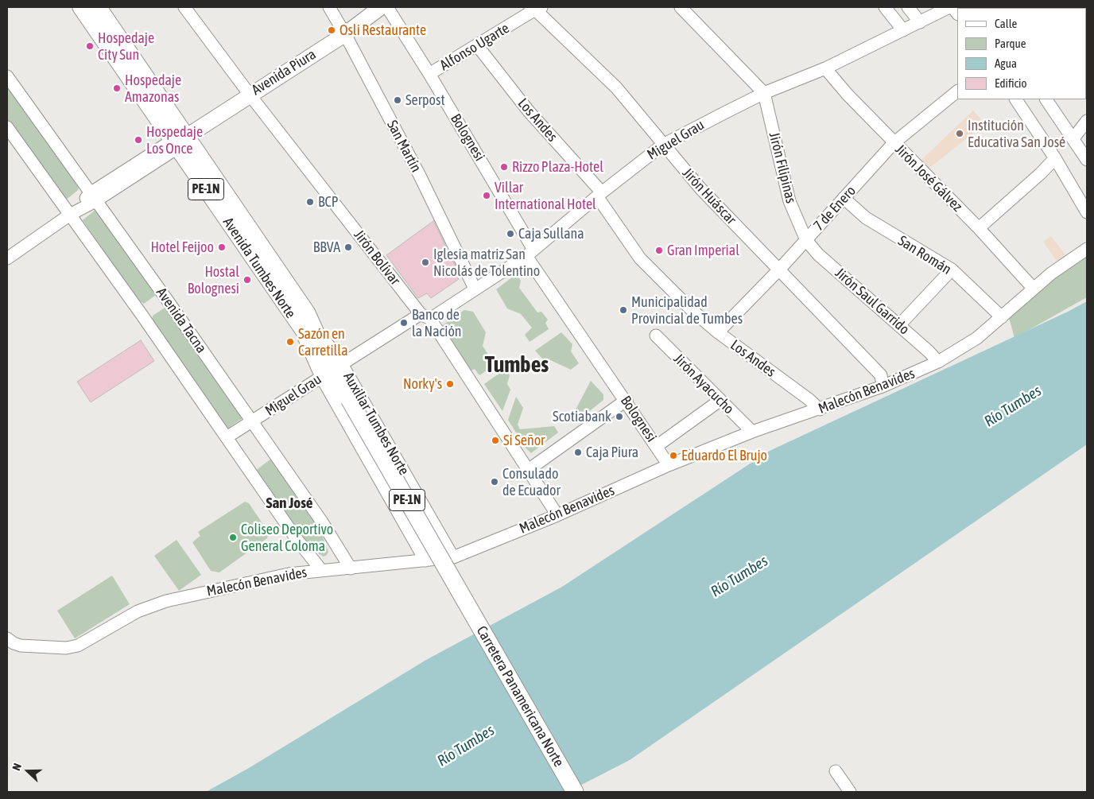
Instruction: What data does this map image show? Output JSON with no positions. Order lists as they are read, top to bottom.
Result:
{
  "streets": {
    "highway": ["PE-1N", "Avenida Tumbes Norte", "Carretera Panamericana Norte"],
    "main road": ["Avenida Piura"],
    "street": [
      "Alfonso Ugarte",
      "Los Andes",
      "Bolognesi",
      "Miguel Grau",
      "San Martín",
      "Jirón Filipinas",
      "Jirón José Gálvez",
      "Jirón Huáscar",
      "7 de Enero",
      "San Román",
      "Jirón Bolívar",
      "Jirón Saul Garrido",
      "Avenida Tacna",
      "Jirón Ayacucho",
      "Malecón Benavides",
      "Auxiliar Tumbes Norte"
    ]
  },
  "crossings": [
    ["Alfonso Ugarte", "Los Andes"],
    ["Alfonso Ugarte", "Bolognesi"],
    ["Alfonso Ugarte", "Jirón Huáscar"],
    ["Avenida Piura", "San Martín"],
    ["Avenida Piura", "Jirón Bolívar"],
    ["Avenida Piura", "Avenida Tumbes Norte"],
    ["Avenida Piura", "Avenida Tacna"],
    ["Los Andes", "Miguel Grau"],
    ["Los Andes", "7 de Enero"],
    ["Los Andes", "Malecón Benavides"],
    ["Bolognesi", "Miguel Grau"],
    ["Bolognesi", "Malecón Benavides"],
    ["Miguel Grau", "San Martín"],
    ["Miguel Grau", "Jirón Filipinas"],
    ["Miguel Grau", "Jirón José Gálvez"],
    ["Miguel Grau", "Jirón Huáscar"],
    ["Miguel Grau", "Jirón Bolívar"],
    ["Miguel Grau", "Avenida Tumbes Norte"],
    ["Miguel Grau", "Avenida Tacna"],
    ["Miguel Grau", "Auxiliar Tumbes Norte"],
    ["Jirón Filipinas", "7 de Enero"],
    ["Jirón Filipinas", "Jirón Saul Garrido"],
    ["Jirón José Gálvez", "7 de Enero"],
    ["Jirón José Gálvez", "Malecón Benavides"],
    ["Jirón Huáscar", "7 de Enero"],
    ["Jirón Huáscar", "Malecón Benavides"],
    ["7 de Enero", "San Román"],
    ["7 de Enero", "Jirón Saul Garrido"],
    ["San Román", "Malecón Benavides"],
    ["Jirón Bolívar", "Malecón Benavides"],
    ["Avenida Tumbes Norte", "Auxiliar Tumbes Norte"],
    ["Avenida Tumbes Norte", "Carretera Panamericana Norte"],
    ["Jirón Saul Garrido", "Malecón Benavides"],
    ["Avenida Tacna", "Malecón Benavides"],
    ["Jirón Ayacucho", "Malecón Benavides"],
    ["Malecón Benavides", "Auxiliar Tumbes Norte"]
  ],
  "districts": ["Tumbes", "San José"],
  "water": ["Río Tumbes"],
  "places": [
    "Osli Restaurante",
    "Hospedaje City Sun",
    "Hospedaje Amazonas",
    "Serpost",
    "Institución Educativa San José",
    "Hospedaje Los Once",
    "Rizzo Plaza-Hotel",
    "Villar International Hotel",
    "BCP",
    "Caja Sullana",
    "Hotel Feijoo",
    "BBVA",
    "Gran Imperial",
    "Iglesia matriz San Nicolás de Tolentino",
    "Hostal Bolognesi",
    "Municipalidad Provincial de Tumbes",
    "Banco de la Nación",
    "Sazón en Carretilla",
    "Norky's",
    "Scotiabank",
    "Si Señor",
    "Caja Piura",
    "Eduardo El Brujo",
    "Consulado de Ecuador",
    "Coliseo Deportivo General Coloma"
  ],
  "legend": [
    "Calle",
    "Parque",
    "Agua",
    "Edificio"
  ],
  "north": "left"
}
